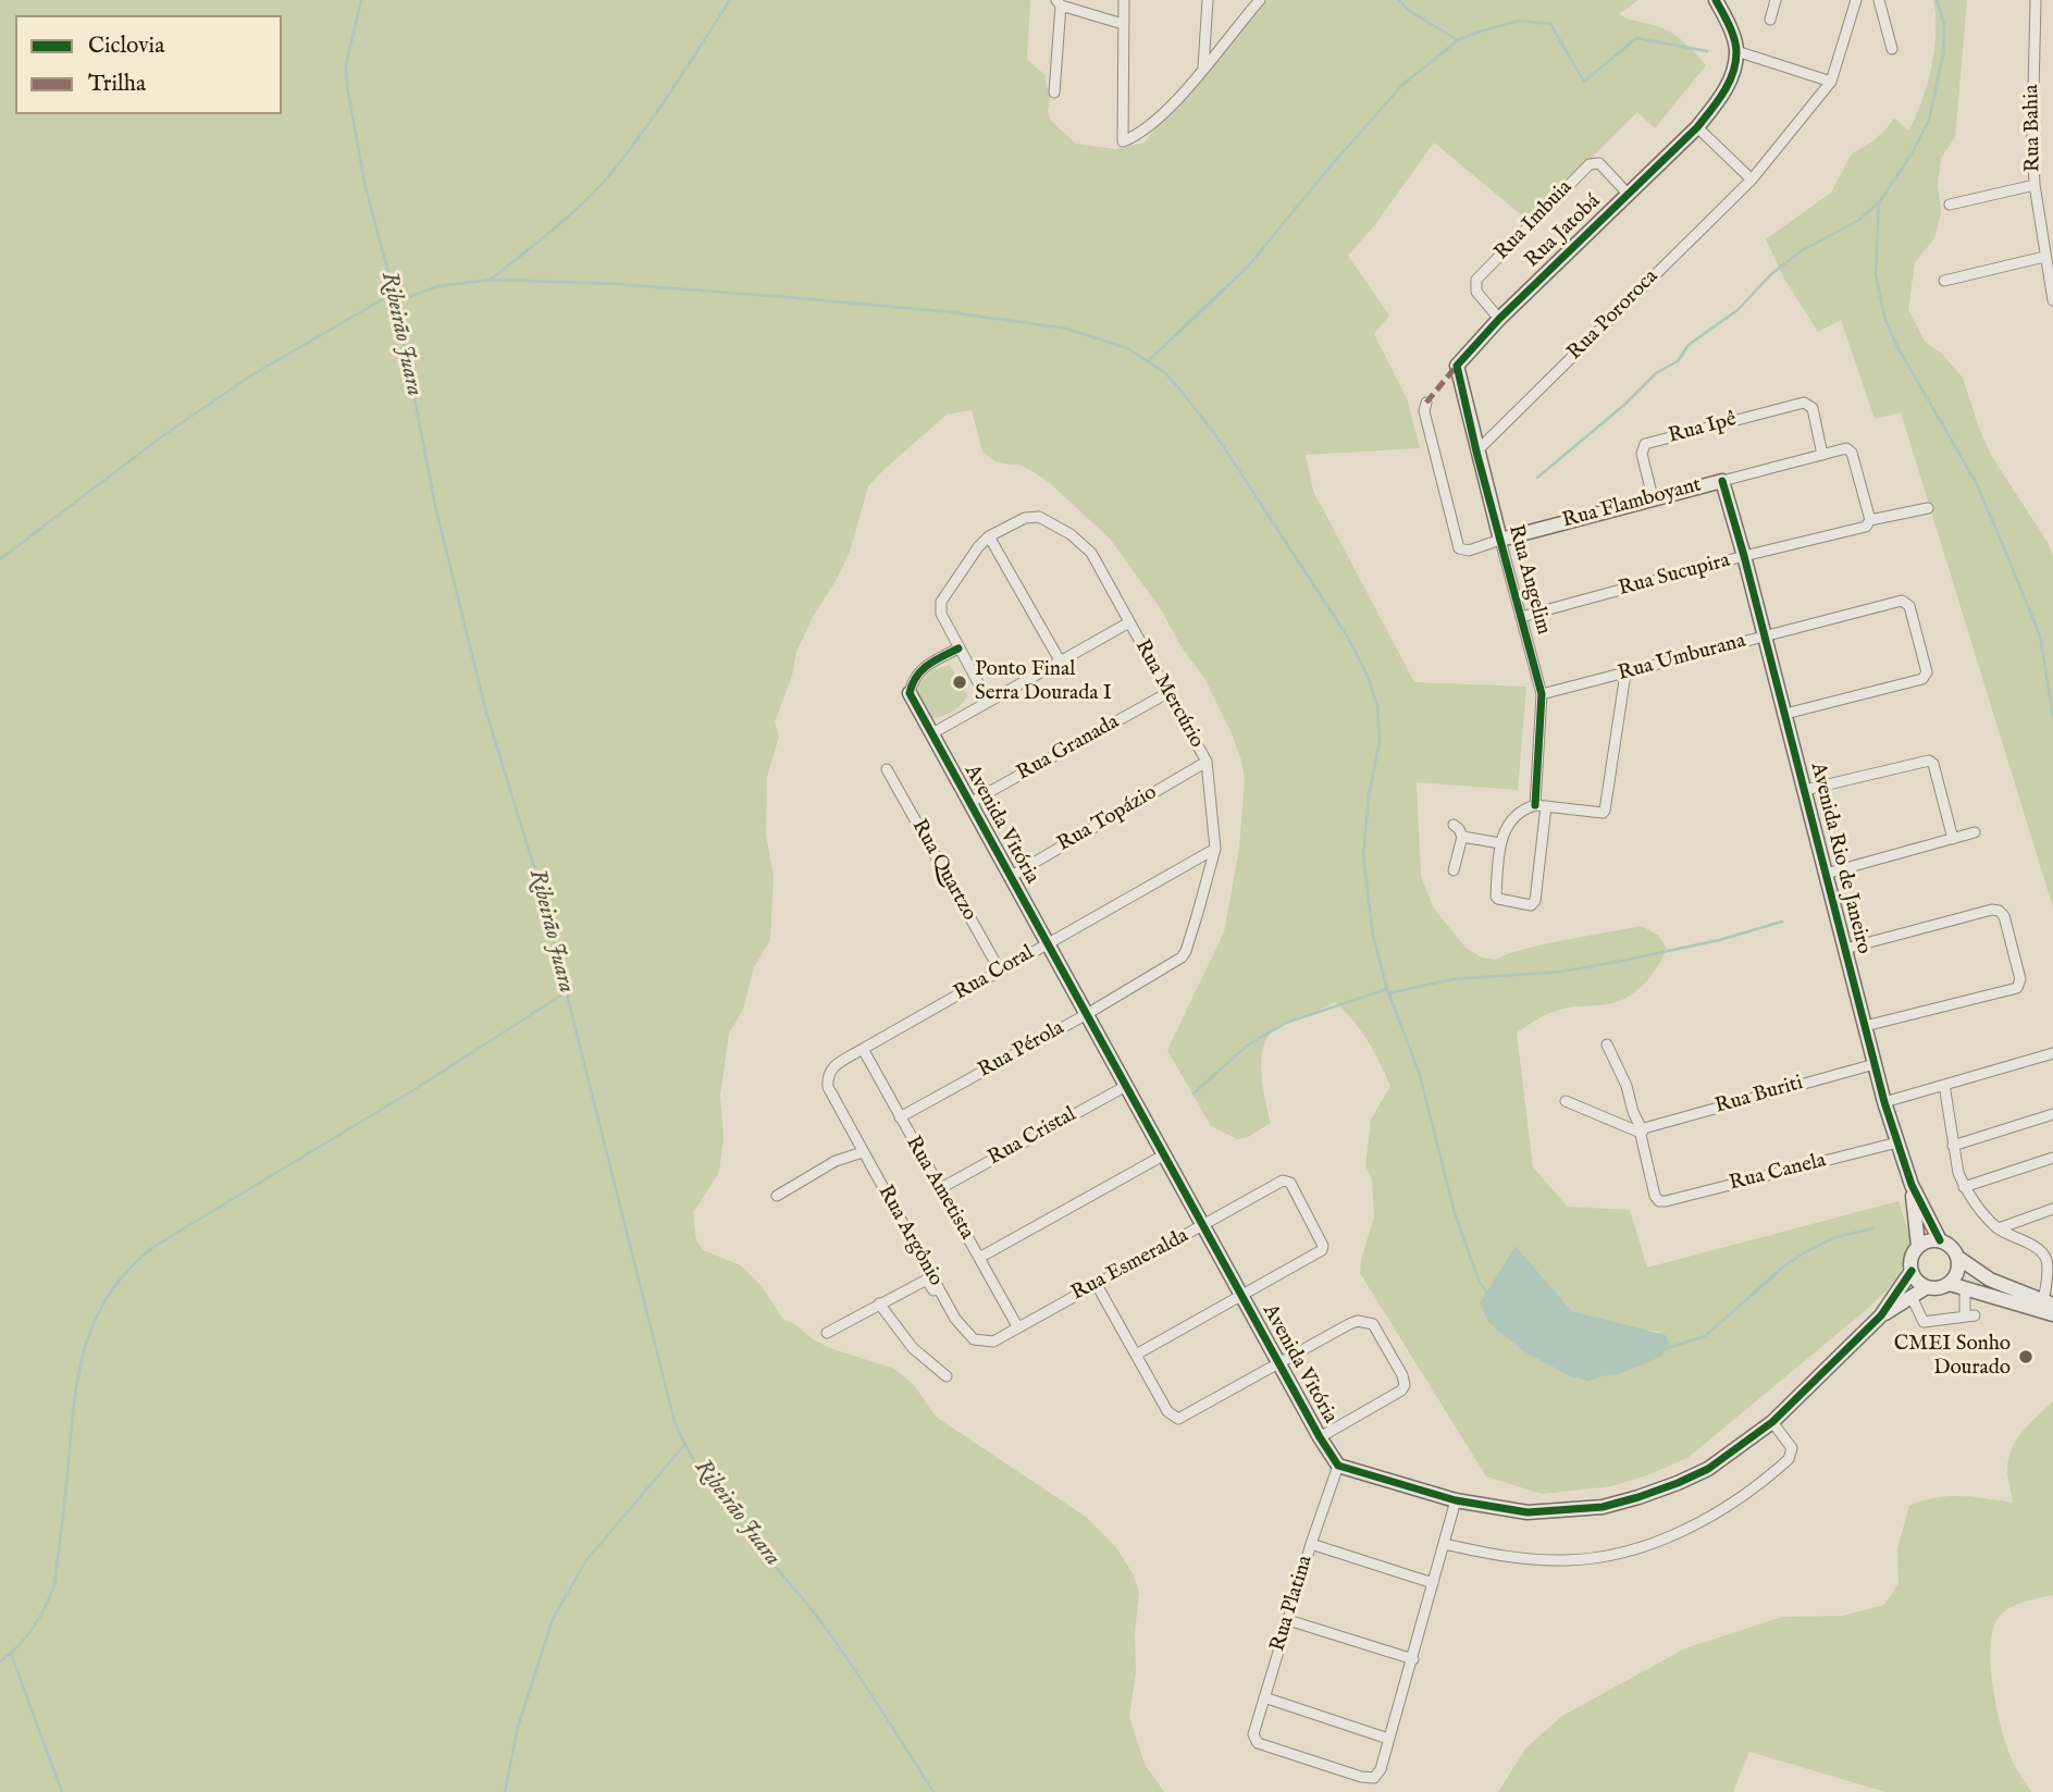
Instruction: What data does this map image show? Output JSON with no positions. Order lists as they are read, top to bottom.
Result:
{
  "streets": {
    "street": [
      "Rua Bahia",
      "Rua Imbuia",
      "Rua Jatobá",
      "Rua Pororoca",
      "Rua Ipê",
      "Rua Flamboyant",
      "Rua Sucupira",
      "Rua Angelim",
      "Rua Umburana",
      "Rua Mercúrio",
      "Rua Granada",
      "Rua Topázio",
      "Avenida Vitória",
      "Avenida Rio de Janeiro",
      "Rua Quartzo",
      "Rua Coral",
      "Rua Pérola",
      "Rua Buriti",
      "Rua Cristal",
      "Rua Canela",
      "Rua Ametista",
      "Rua Argônio",
      "Rua Esmeralda",
      "Rua Platina"
    ]
  },
  "crossings": [
    ["Rua Imbuia", "Rua Jatobá"],
    ["Rua Jatobá", "Rua Angelim"],
    ["Rua Pororoca", "Rua Angelim"],
    ["Rua Ipê", "Rua Flamboyant"],
    ["Rua Flamboyant", "Rua Sucupira"],
    ["Rua Flamboyant", "Rua Angelim"],
    ["Rua Flamboyant", "Avenida Rio de Janeiro"],
    ["Rua Sucupira", "Rua Angelim"],
    ["Rua Sucupira", "Avenida Rio de Janeiro"],
    ["Rua Angelim", "Rua Umburana"],
    ["Rua Umburana", "Avenida Rio de Janeiro"],
    ["Rua Mercúrio", "Rua Granada"],
    ["Rua Mercúrio", "Rua Topázio"],
    ["Rua Mercúrio", "Rua Coral"],
    ["Rua Mercúrio", "Rua Pérola"],
    ["Rua Granada", "Avenida Vitória"],
    ["Rua Topázio", "Avenida Vitória"],
    ["Avenida Vitória", "Rua Coral"],
    ["Avenida Vitória", "Rua Pérola"],
    ["Avenida Vitória", "Rua Cristal"],
    ["Avenida Vitória", "Rua Esmeralda"],
    ["Avenida Vitória", "Rua Platina"],
    ["Avenida Rio de Janeiro", "Rua Buriti"],
    ["Avenida Rio de Janeiro", "Rua Canela"],
    ["Rua Quartzo", "Rua Coral"],
    ["Rua Coral", "Rua Ametista"],
    ["Rua Coral", "Rua Argônio"],
    ["Rua Pérola", "Rua Ametista"],
    ["Rua Buriti", "Rua Canela"],
    ["Rua Cristal", "Rua Ametista"],
    ["Rua Ametista", "Rua Argônio"],
    ["Rua Ametista", "Rua Esmeralda"],
    ["Rua Argônio", "Rua Esmeralda"]
  ],
  "water": ["Ribeirão Juara"],
  "places": ["Ponto Final Serra Dourada I", "CMEI Sonho Dourado"],
  "legend": ["Ciclovia", "Trilha"]
}
